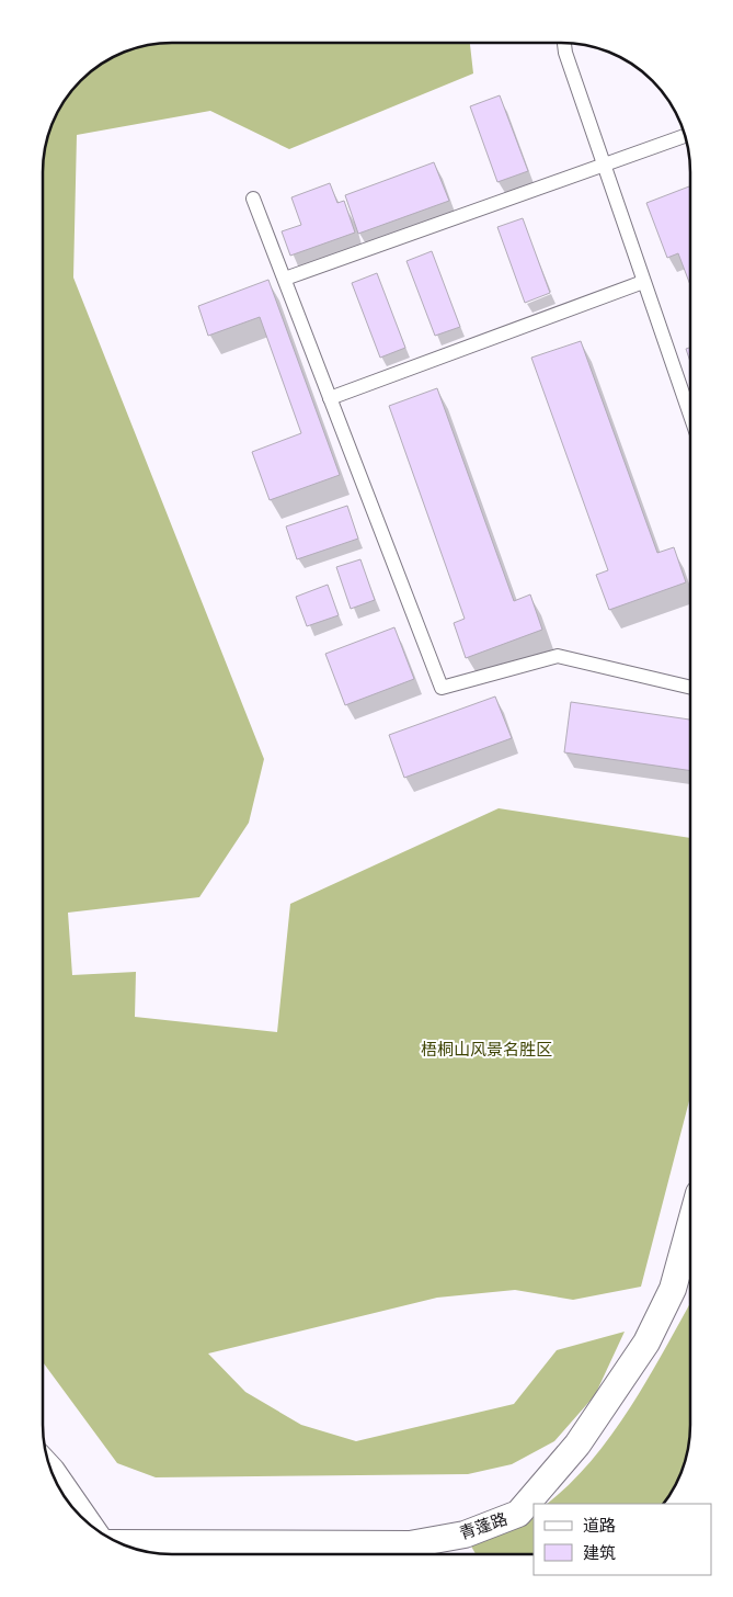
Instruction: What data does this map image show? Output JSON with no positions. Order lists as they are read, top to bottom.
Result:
{
  "streets": {
    "street": ["青蓬路"]
  },
  "parks": ["梧桐山风景名胜区"],
  "legend": ["道路", "建筑"]
}
